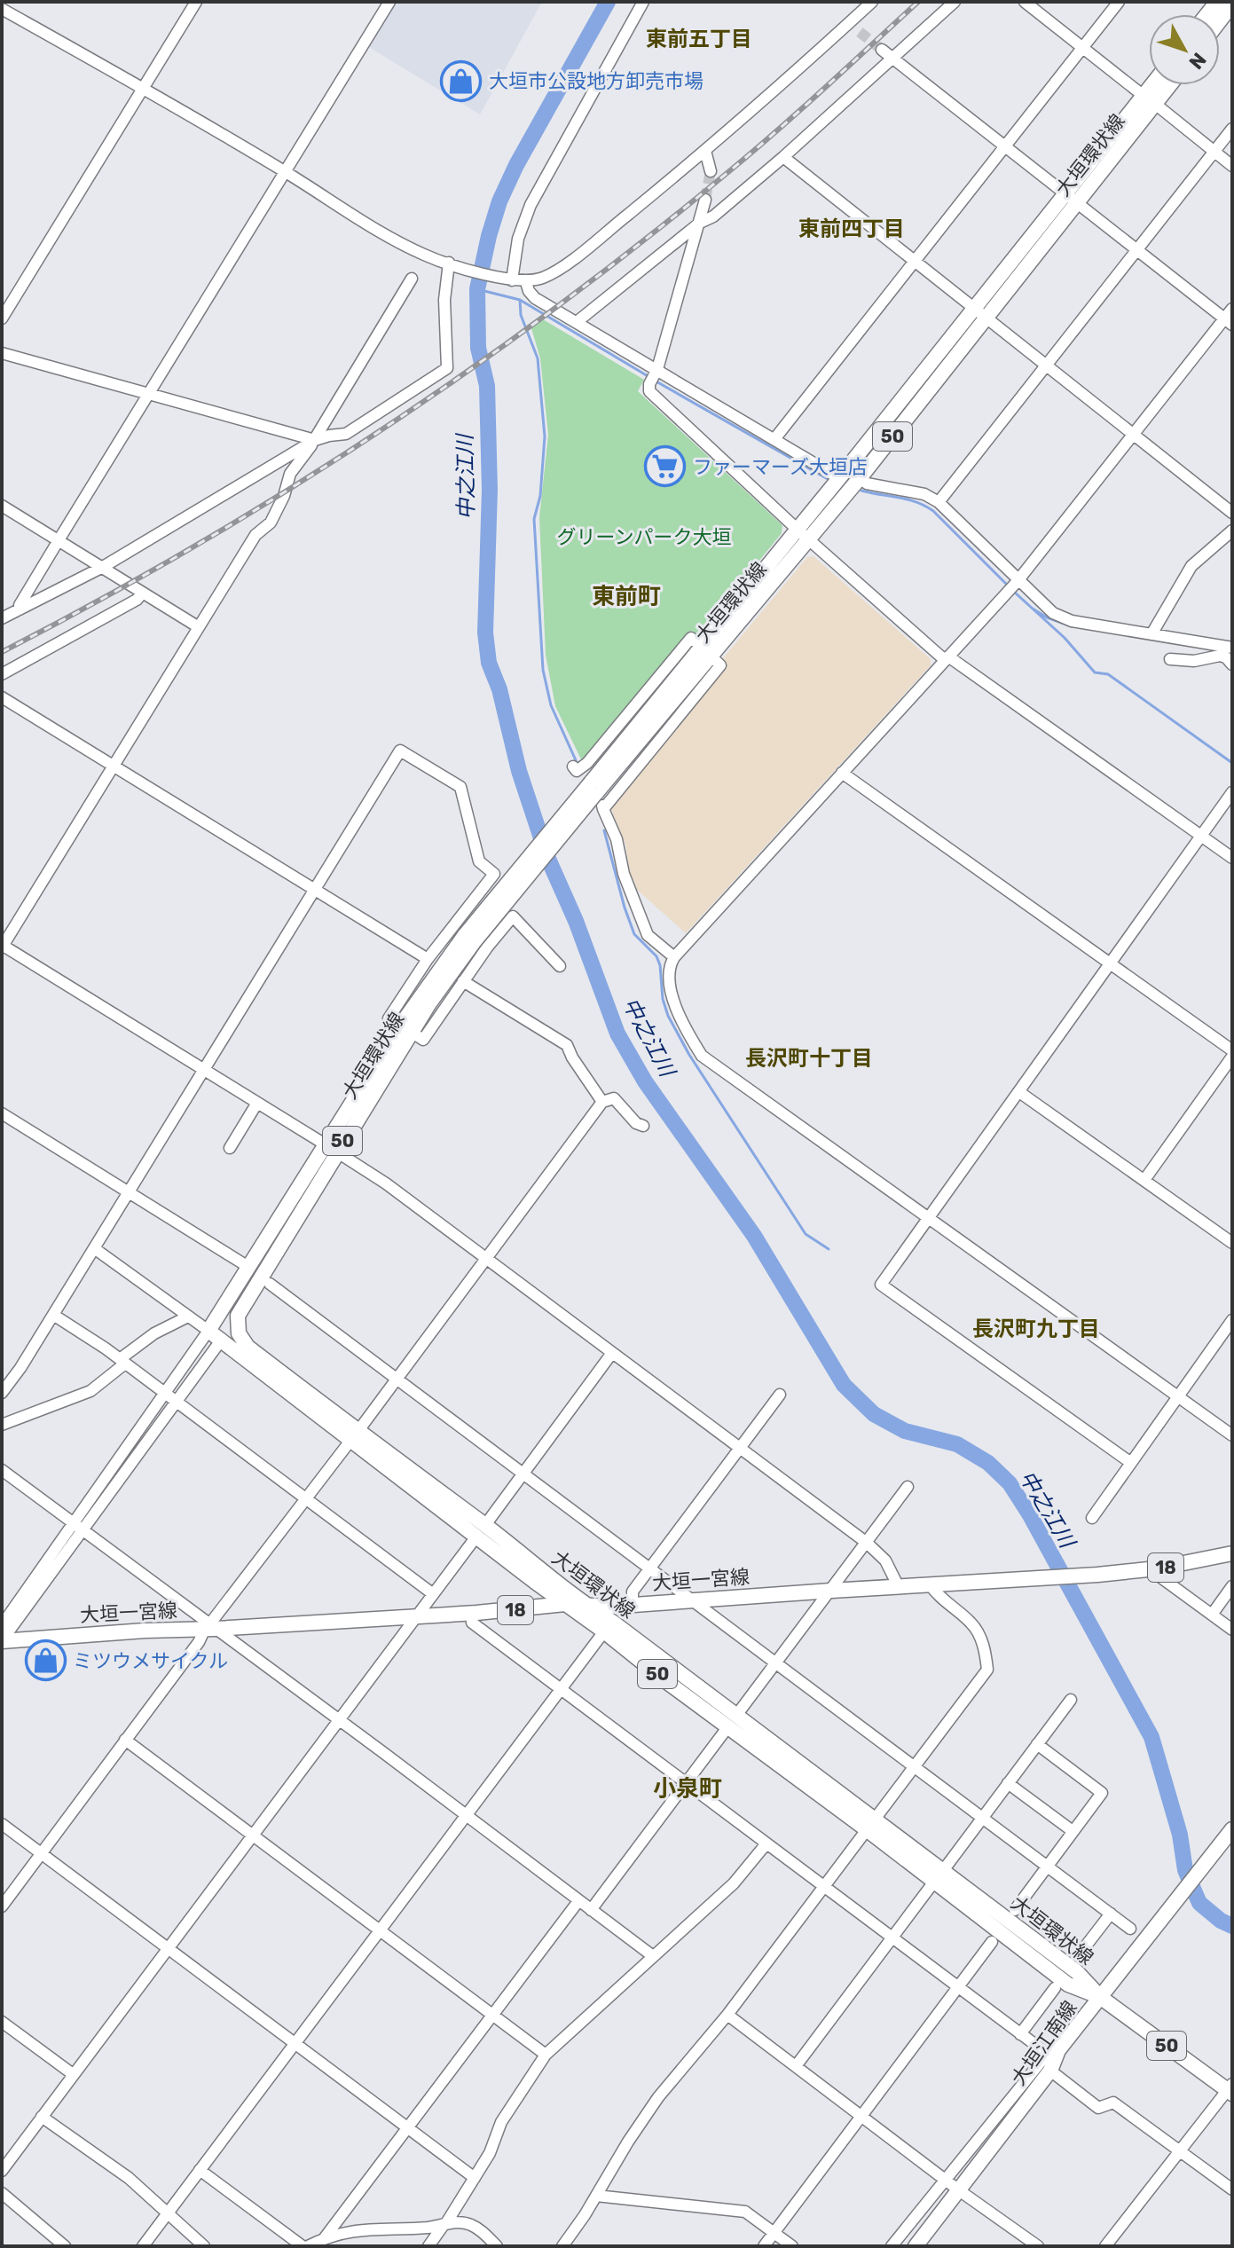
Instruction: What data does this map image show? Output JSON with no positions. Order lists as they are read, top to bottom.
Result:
{
  "streets": {
    "main road": [
      "大垣環状線",
      "50",
      "18",
      "大垣一宮線",
      "大垣江南線"
    ]
  },
  "crossings": [
    ["大垣環状線", "50"],
    ["大垣環状線", "大垣一宮線"],
    ["大垣環状線", "大垣江南線"]
  ],
  "districts": [
    "東前五丁目",
    "東前四丁目",
    "東前町",
    "長沢町十丁目",
    "長沢町九丁目",
    "小泉町"
  ],
  "water": ["中之江川"],
  "parks": ["グリーンパーク大垣"],
  "places": {
    "shop": ["大垣市公設地方卸売市場", "ミツウメサイクル"],
    "supermarket": ["ファーマーズ大垣店"]
  },
  "north": "bottom right"
}
